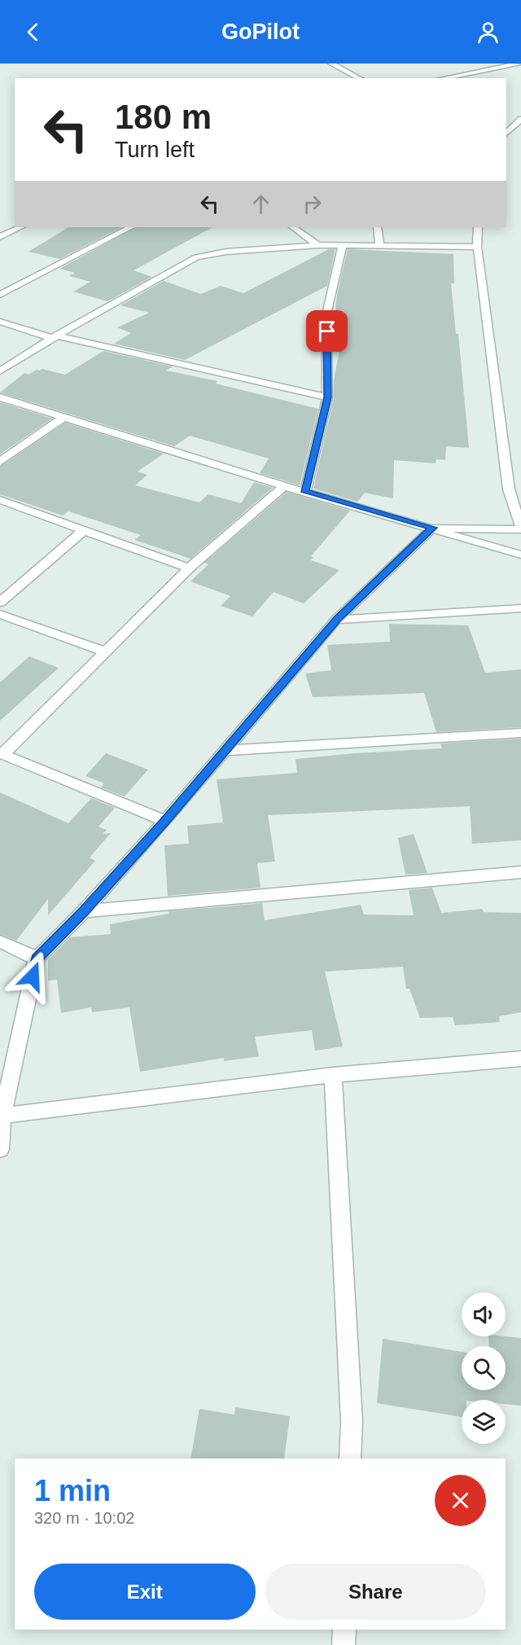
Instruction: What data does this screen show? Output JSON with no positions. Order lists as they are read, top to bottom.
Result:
{
  "page": {
    "header": "GoPilot",
    "turn": ["180 m", "Turn left"],
    "heading": ["1 min", "320 m · 10:02"],
    "buttons": ["Exit", "Share"]
  }
}
